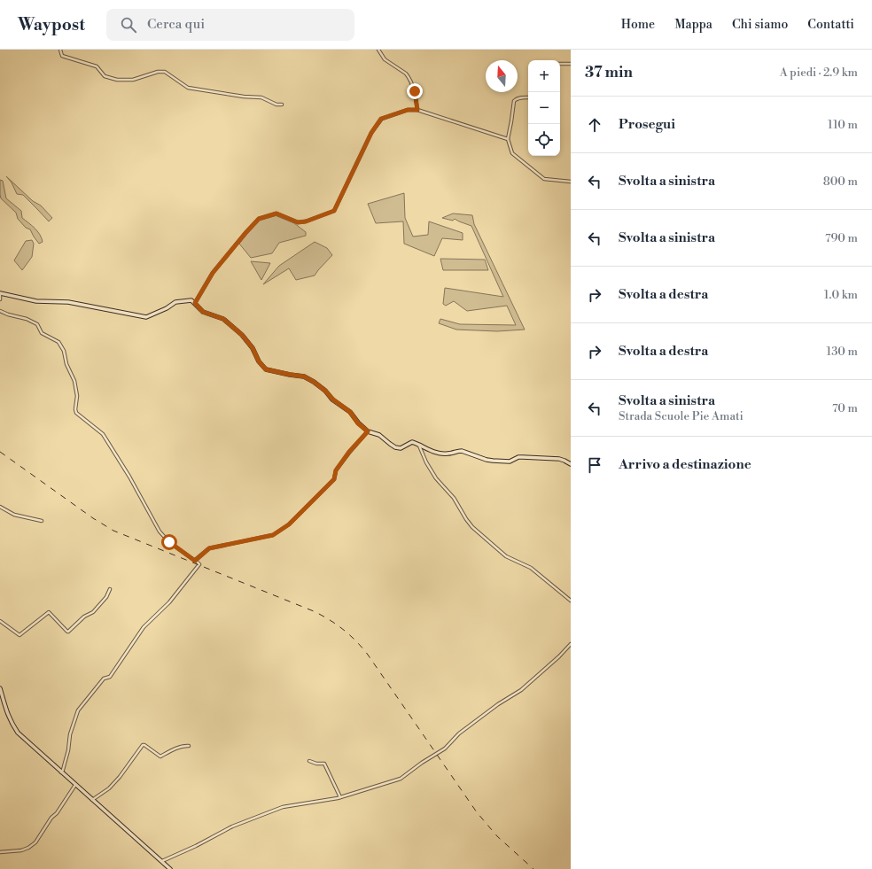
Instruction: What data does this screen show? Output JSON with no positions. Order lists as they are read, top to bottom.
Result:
{
  "north": "top",
  "page": {
    "header": "Waypost",
    "search": "Cerca qui",
    "nav": [
      "Home",
      "Mappa",
      "Chi siamo",
      "Contatti"
    ],
    "heading": ["37 min", "A piedi · 2.9 km"],
    "map_buttons": ["+", "−"],
    "list": [
      ["Prosegui", "110 m"],
      ["Svolta a sinistra", "800 m"],
      ["Svolta a sinistra", "790 m"],
      ["Svolta a destra", "1.0 km"],
      ["Svolta a destra", "130 m"],
      ["Svolta a sinistra", "Strada Scuole Pie Amati", "70 m"],
      "Arrivo a destinazione"
    ]
  }
}
